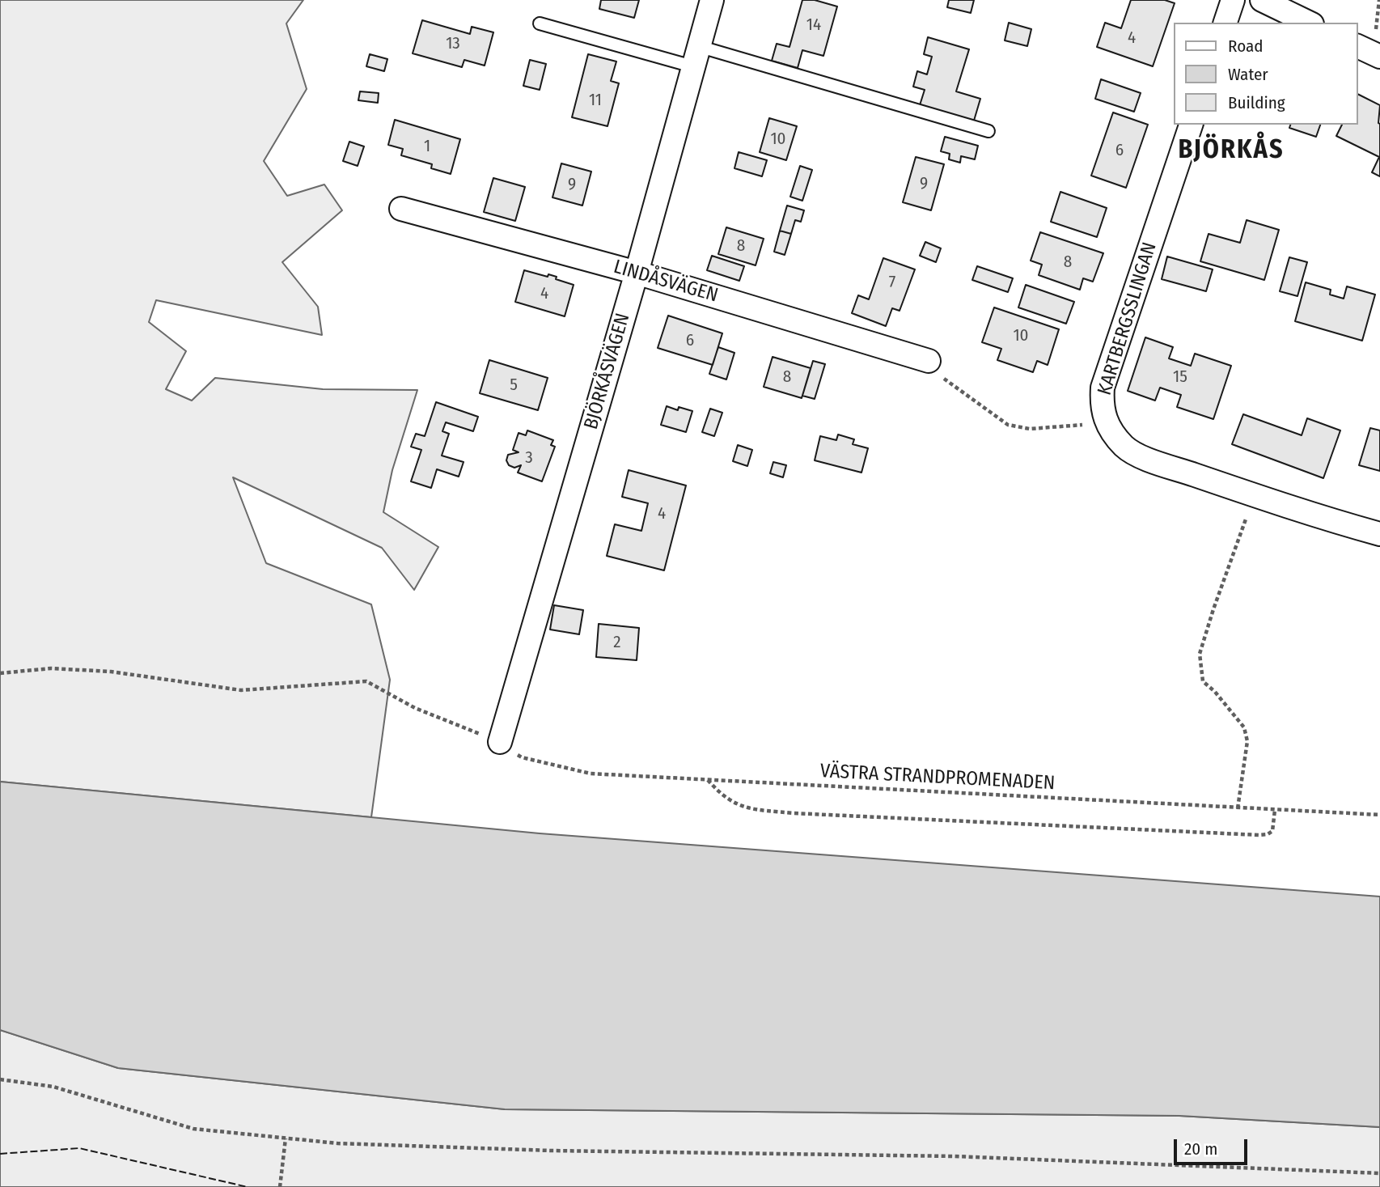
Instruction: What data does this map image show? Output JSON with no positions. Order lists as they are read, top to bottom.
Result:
{
  "streets": {
    "street": ["LINDÅSVÄGEN", "KARTBERGSSLINGAN", "BJÖRKÅSVÄGEN"],
    "path": ["VÄSTRA STRANDPROMENADEN"]
  },
  "crossings": [
    ["LINDÅSVÄGEN", "BJÖRKÅSVÄGEN"],
    ["BJÖRKÅSVÄGEN", "VÄSTRA STRANDPROMENADEN"]
  ],
  "districts": ["BJÖRKÅS"],
  "house_numbers": [
    "14",
    "4",
    "13",
    "11",
    "10",
    "1",
    "6",
    "9",
    "9",
    "8",
    "8",
    "7",
    "4",
    "10",
    "6",
    "8",
    "15",
    "5",
    "3",
    "4",
    "2"
  ],
  "legend": ["Road", "Water", "Building"],
  "scale_bar": "20 m"
}
